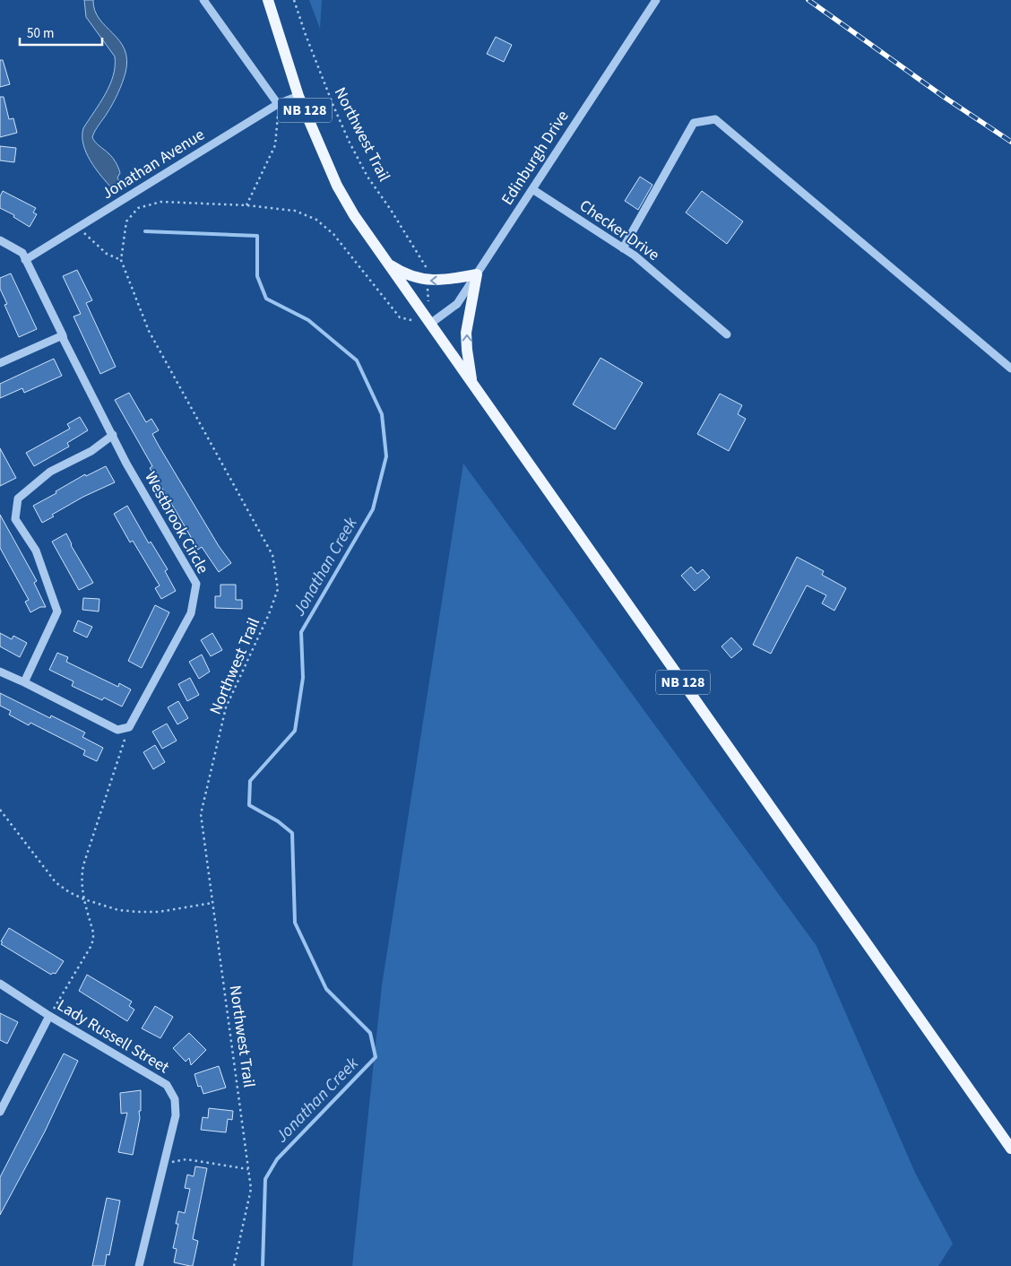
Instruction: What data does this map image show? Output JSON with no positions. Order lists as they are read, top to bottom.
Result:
{
  "streets": {
    "main road": ["NB 128"],
    "street": [
      "Edinburgh Drive",
      "Jonathan Avenue",
      "Checker Drive",
      "Westbrook Circle",
      "Lady Russell Street"
    ],
    "path": ["Northwest Trail"]
  },
  "crossings": [
    ["NB 128", "Northwest Trail"],
    ["NB 128", "Edinburgh Drive"],
    ["NB 128", "Jonathan Avenue"],
    ["Northwest Trail", "Edinburgh Drive"],
    ["Edinburgh Drive", "Checker Drive"],
    ["Jonathan Avenue", "Westbrook Circle"]
  ],
  "water": ["Jonathan Creek"],
  "scale_bar": "50 m"
}
